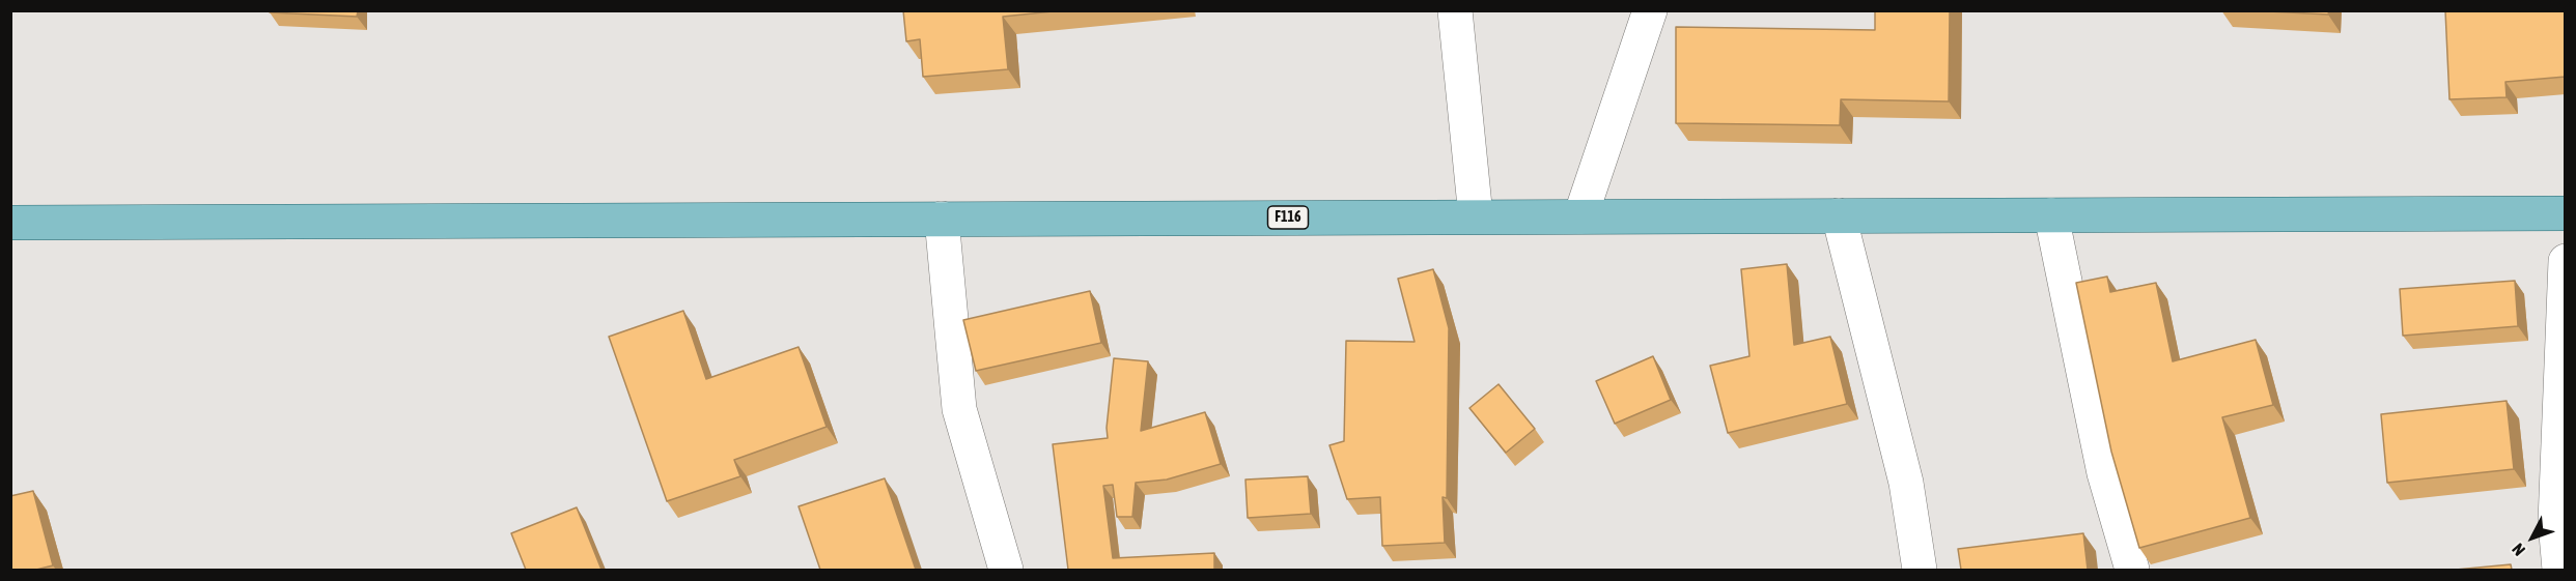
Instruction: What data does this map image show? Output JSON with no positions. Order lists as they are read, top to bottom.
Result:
{
  "streets": {
    "main road": ["F116"]
  },
  "north": "bottom left"
}
